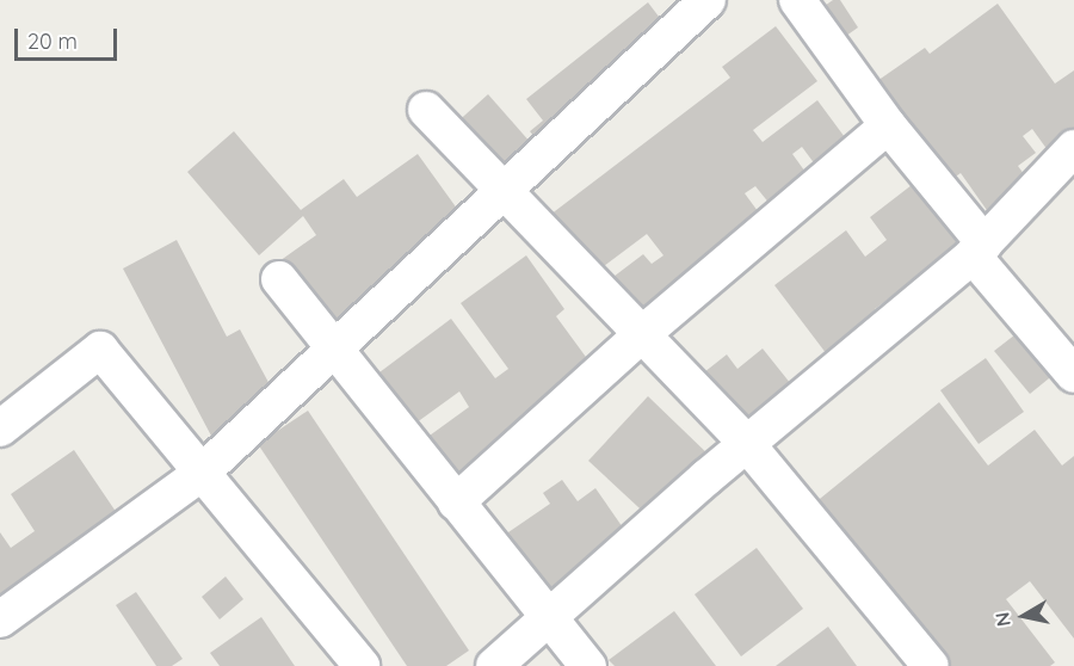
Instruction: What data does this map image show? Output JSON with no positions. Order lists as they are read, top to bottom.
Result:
{
  "scale_bar": "20 m",
  "north": "left"
}
